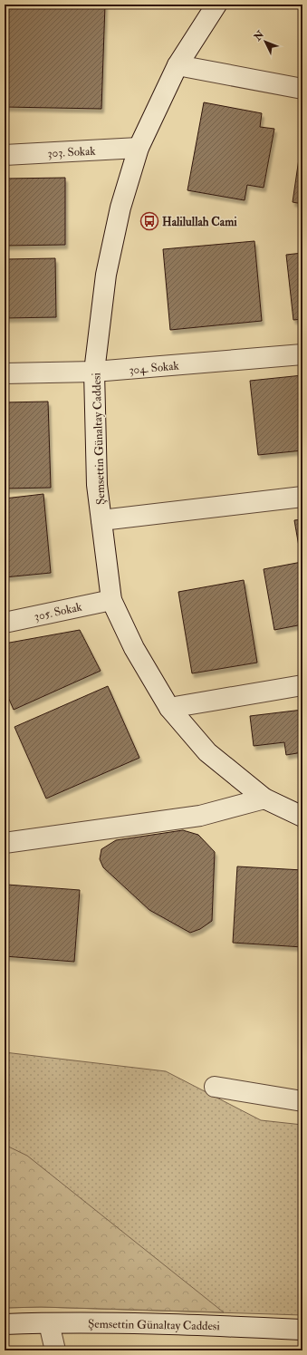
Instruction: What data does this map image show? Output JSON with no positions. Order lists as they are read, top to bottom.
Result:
{
  "streets": {
    "street": [
      "303. Sokak",
      "304. Sokak",
      "Şemsettin Günaltay Caddesi",
      "305. Sokak"
    ]
  },
  "crossings": [
    ["303. Sokak", "Şemsettin Günaltay Caddesi"],
    ["304. Sokak", "Şemsettin Günaltay Caddesi"],
    ["Şemsettin Günaltay Caddesi", "305. Sokak"]
  ],
  "places": {
    "bus stop": ["Halilullah Cami"]
  },
  "north": "top left"
}
